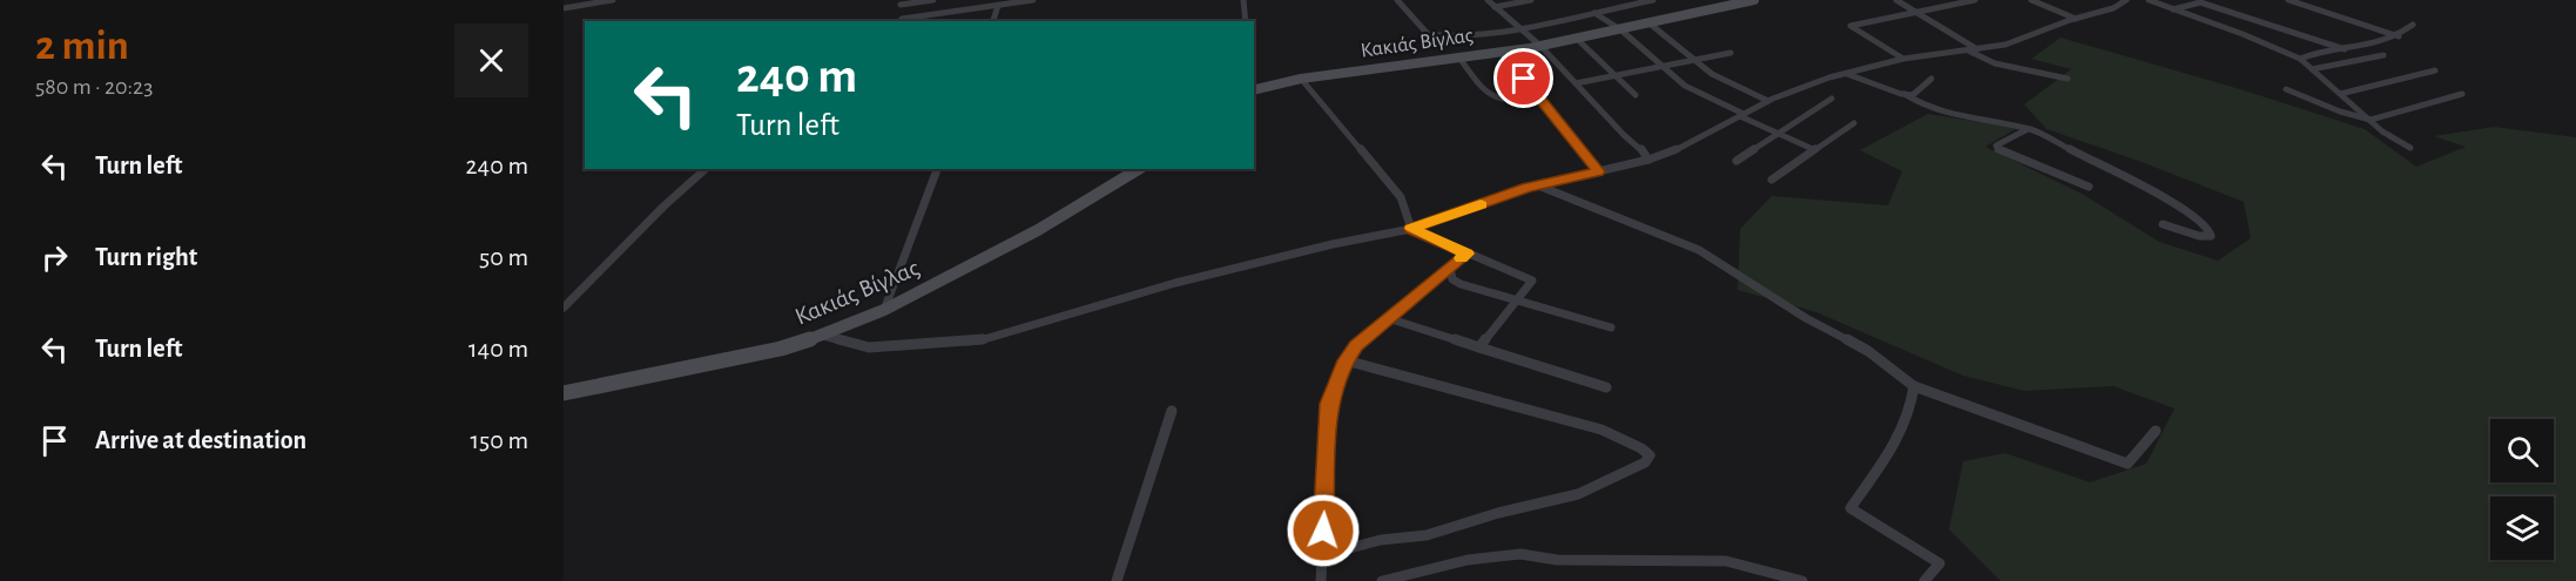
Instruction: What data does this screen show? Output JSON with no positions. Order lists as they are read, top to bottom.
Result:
{
  "streets": {
    "street": ["Κακιάς Βίγλας"]
  },
  "page": {
    "heading": ["2 min", "580 m · 20:23"],
    "turn": ["240 m", "Turn left"],
    "list": [
      {
        "name": "Turn left",
        "value": "240 m"
      },
      {
        "name": "Turn right",
        "value": "50 m"
      },
      {
        "name": "Turn left",
        "value": "140 m"
      },
      {
        "name": "Arrive at destination",
        "value": "150 m"
      }
    ]
  }
}
